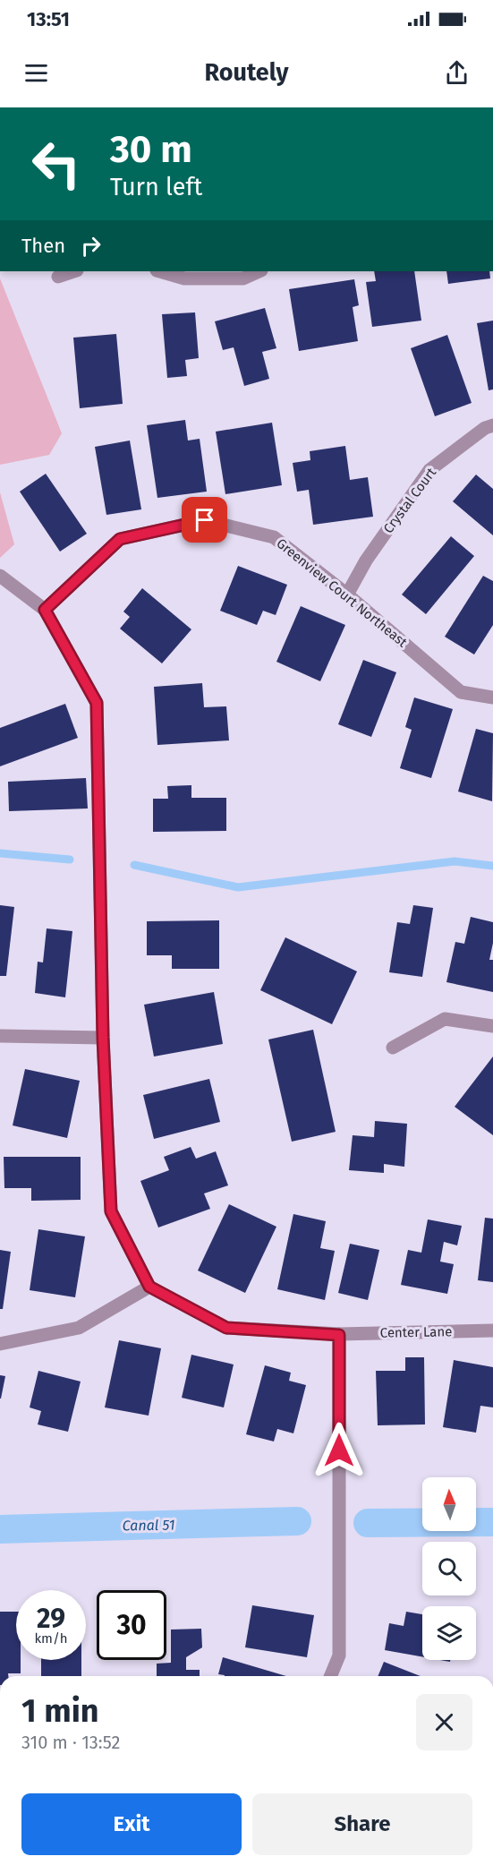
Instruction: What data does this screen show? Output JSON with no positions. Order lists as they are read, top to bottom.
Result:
{
  "streets": {
    "street": ["Crystal Court", "Greenview Court Northeast", "Center Lane"]
  },
  "crossings": [
    ["Crystal Court", "Greenview Court Northeast"]
  ],
  "water": ["Canal 51"],
  "north": "top",
  "page": {
    "status": "13:51",
    "header": "Routely",
    "turn": ["30 m", "Turn left"],
    "then": "Then",
    "speed": "29 km/h",
    "limit": "30",
    "heading": ["1 min", "310 m · 13:52"],
    "buttons": ["Exit", "Share"]
  }
}
